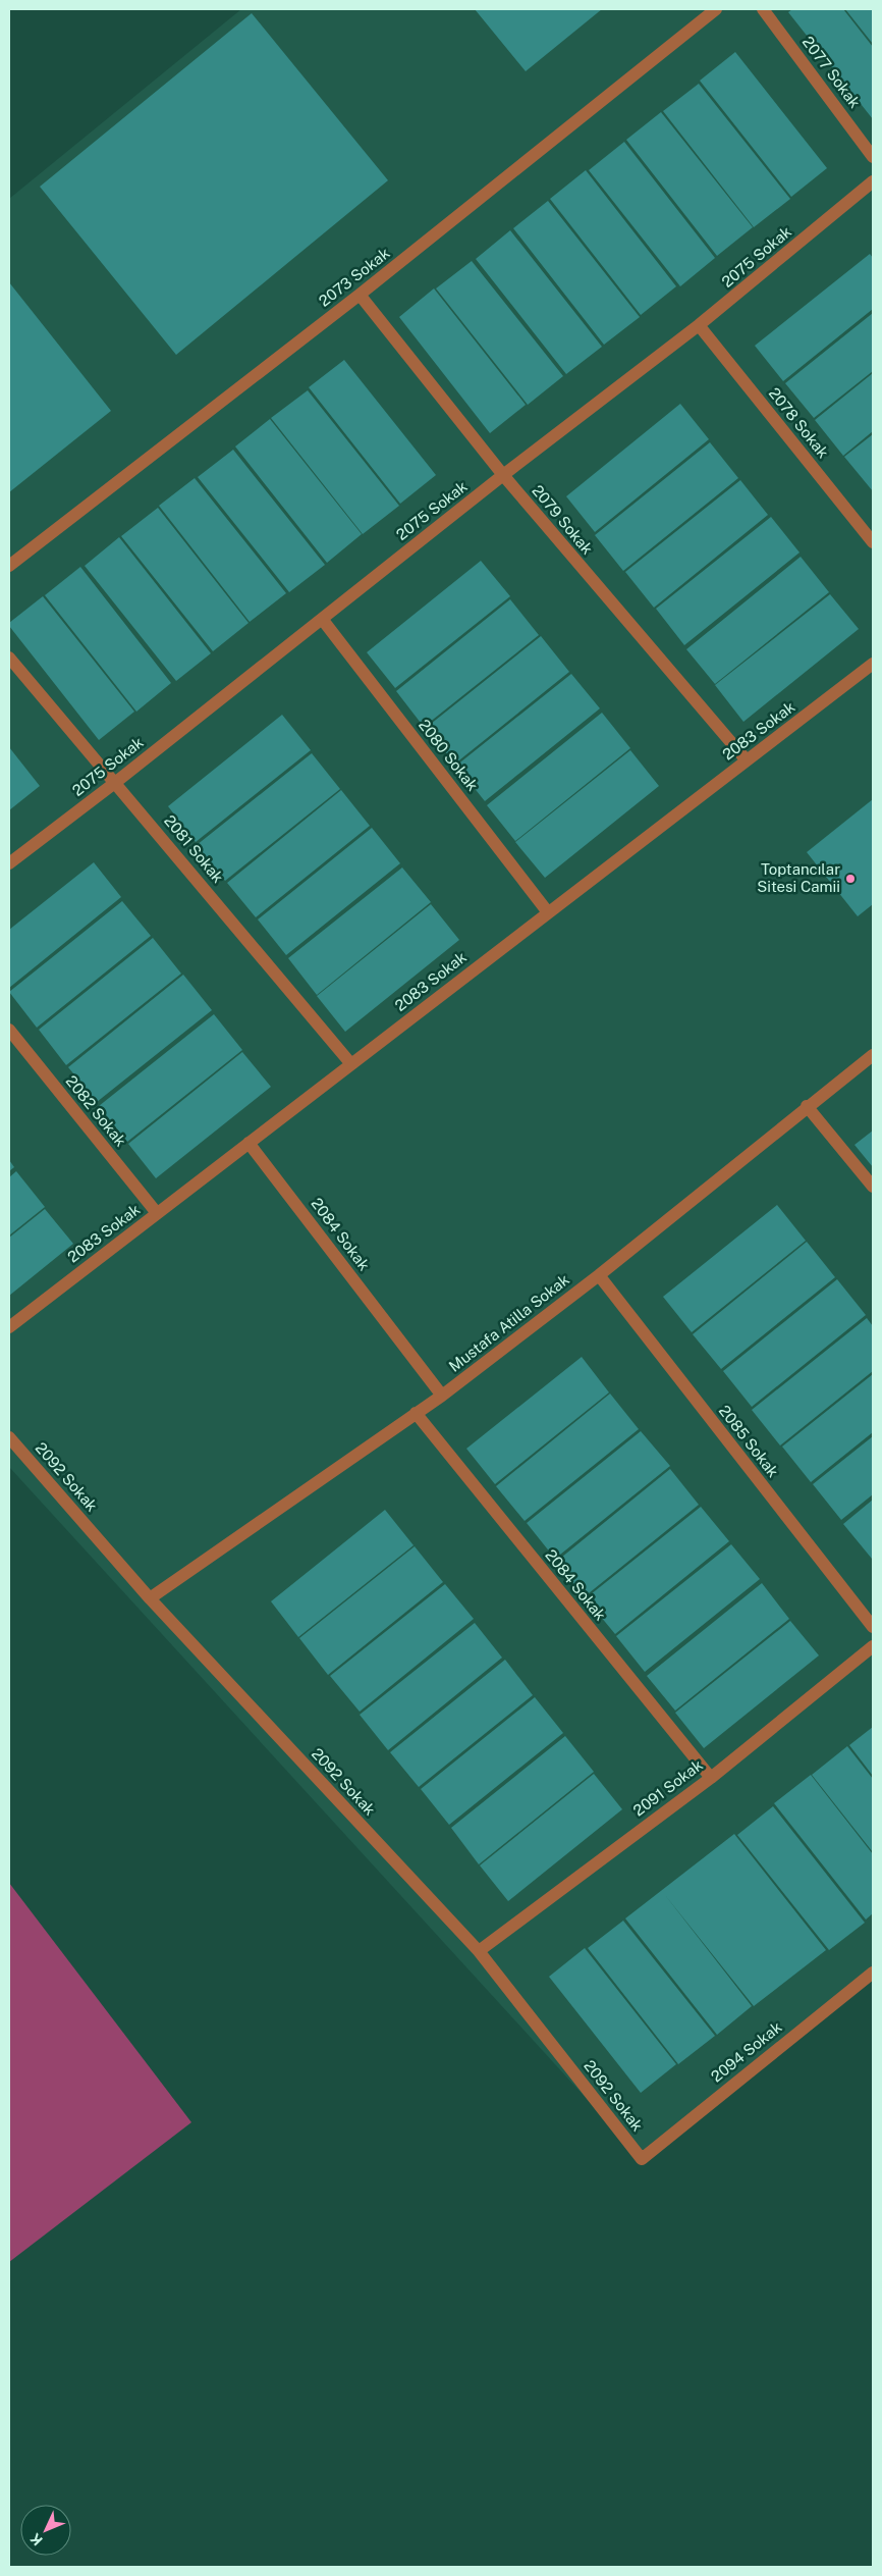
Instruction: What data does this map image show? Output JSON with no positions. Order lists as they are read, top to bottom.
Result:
{
  "streets": {
    "street": [
      "2077 Sokak",
      "2075 Sokak",
      "2073 Sokak",
      "2078 Sokak",
      "2079 Sokak",
      "2083 Sokak",
      "2080 Sokak",
      "2081 Sokak",
      "2082 Sokak",
      "2084 Sokak",
      "Mustafa Atilla Sokak",
      "2085 Sokak",
      "2092 Sokak",
      "2091 Sokak",
      "2094 Sokak"
    ]
  },
  "crossings": [
    ["2075 Sokak", "2078 Sokak"],
    ["2075 Sokak", "2079 Sokak"],
    ["2075 Sokak", "2080 Sokak"],
    ["2075 Sokak", "2081 Sokak"],
    ["2073 Sokak", "2079 Sokak"],
    ["2079 Sokak", "2083 Sokak"],
    ["2083 Sokak", "2080 Sokak"],
    ["2083 Sokak", "2081 Sokak"],
    ["2083 Sokak", "2082 Sokak"],
    ["2083 Sokak", "2084 Sokak"],
    ["2084 Sokak", "Mustafa Atilla Sokak"],
    ["2084 Sokak", "2091 Sokak"],
    ["Mustafa Atilla Sokak", "2085 Sokak"],
    ["Mustafa Atilla Sokak", "2092 Sokak"],
    ["2092 Sokak", "2091 Sokak"],
    ["2092 Sokak", "2094 Sokak"]
  ],
  "places": ["Toptancılar Sitesi Camii"],
  "north": "bottom left"
}
